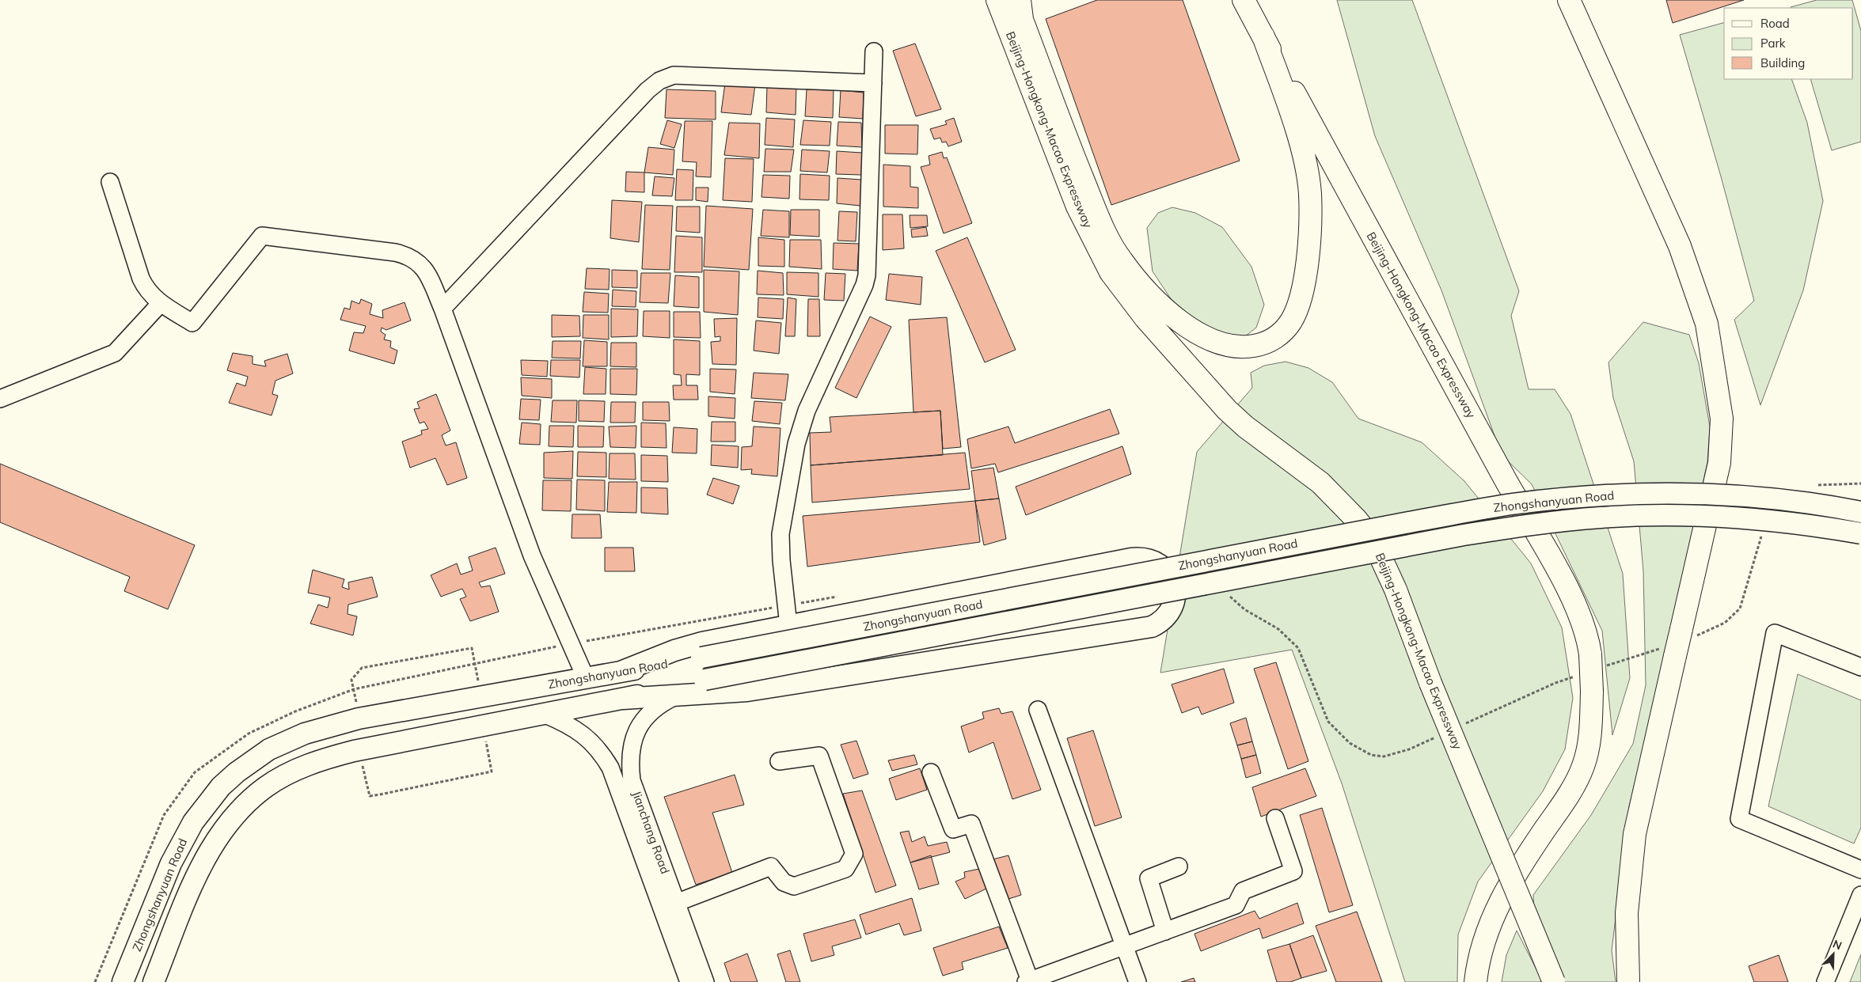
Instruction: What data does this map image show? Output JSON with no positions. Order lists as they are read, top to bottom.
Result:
{
  "streets": {
    "highway": ["Beijing-Hongkong-Macao Expressway"],
    "main road": ["Zhongshanyuan Road"],
    "street": ["Jianchang Road"]
  },
  "crossings": [
    ["Zhongshanyuan Road", "Jianchang Road"]
  ],
  "legend": ["Road", "Park", "Building"],
  "north": "top right"
}
